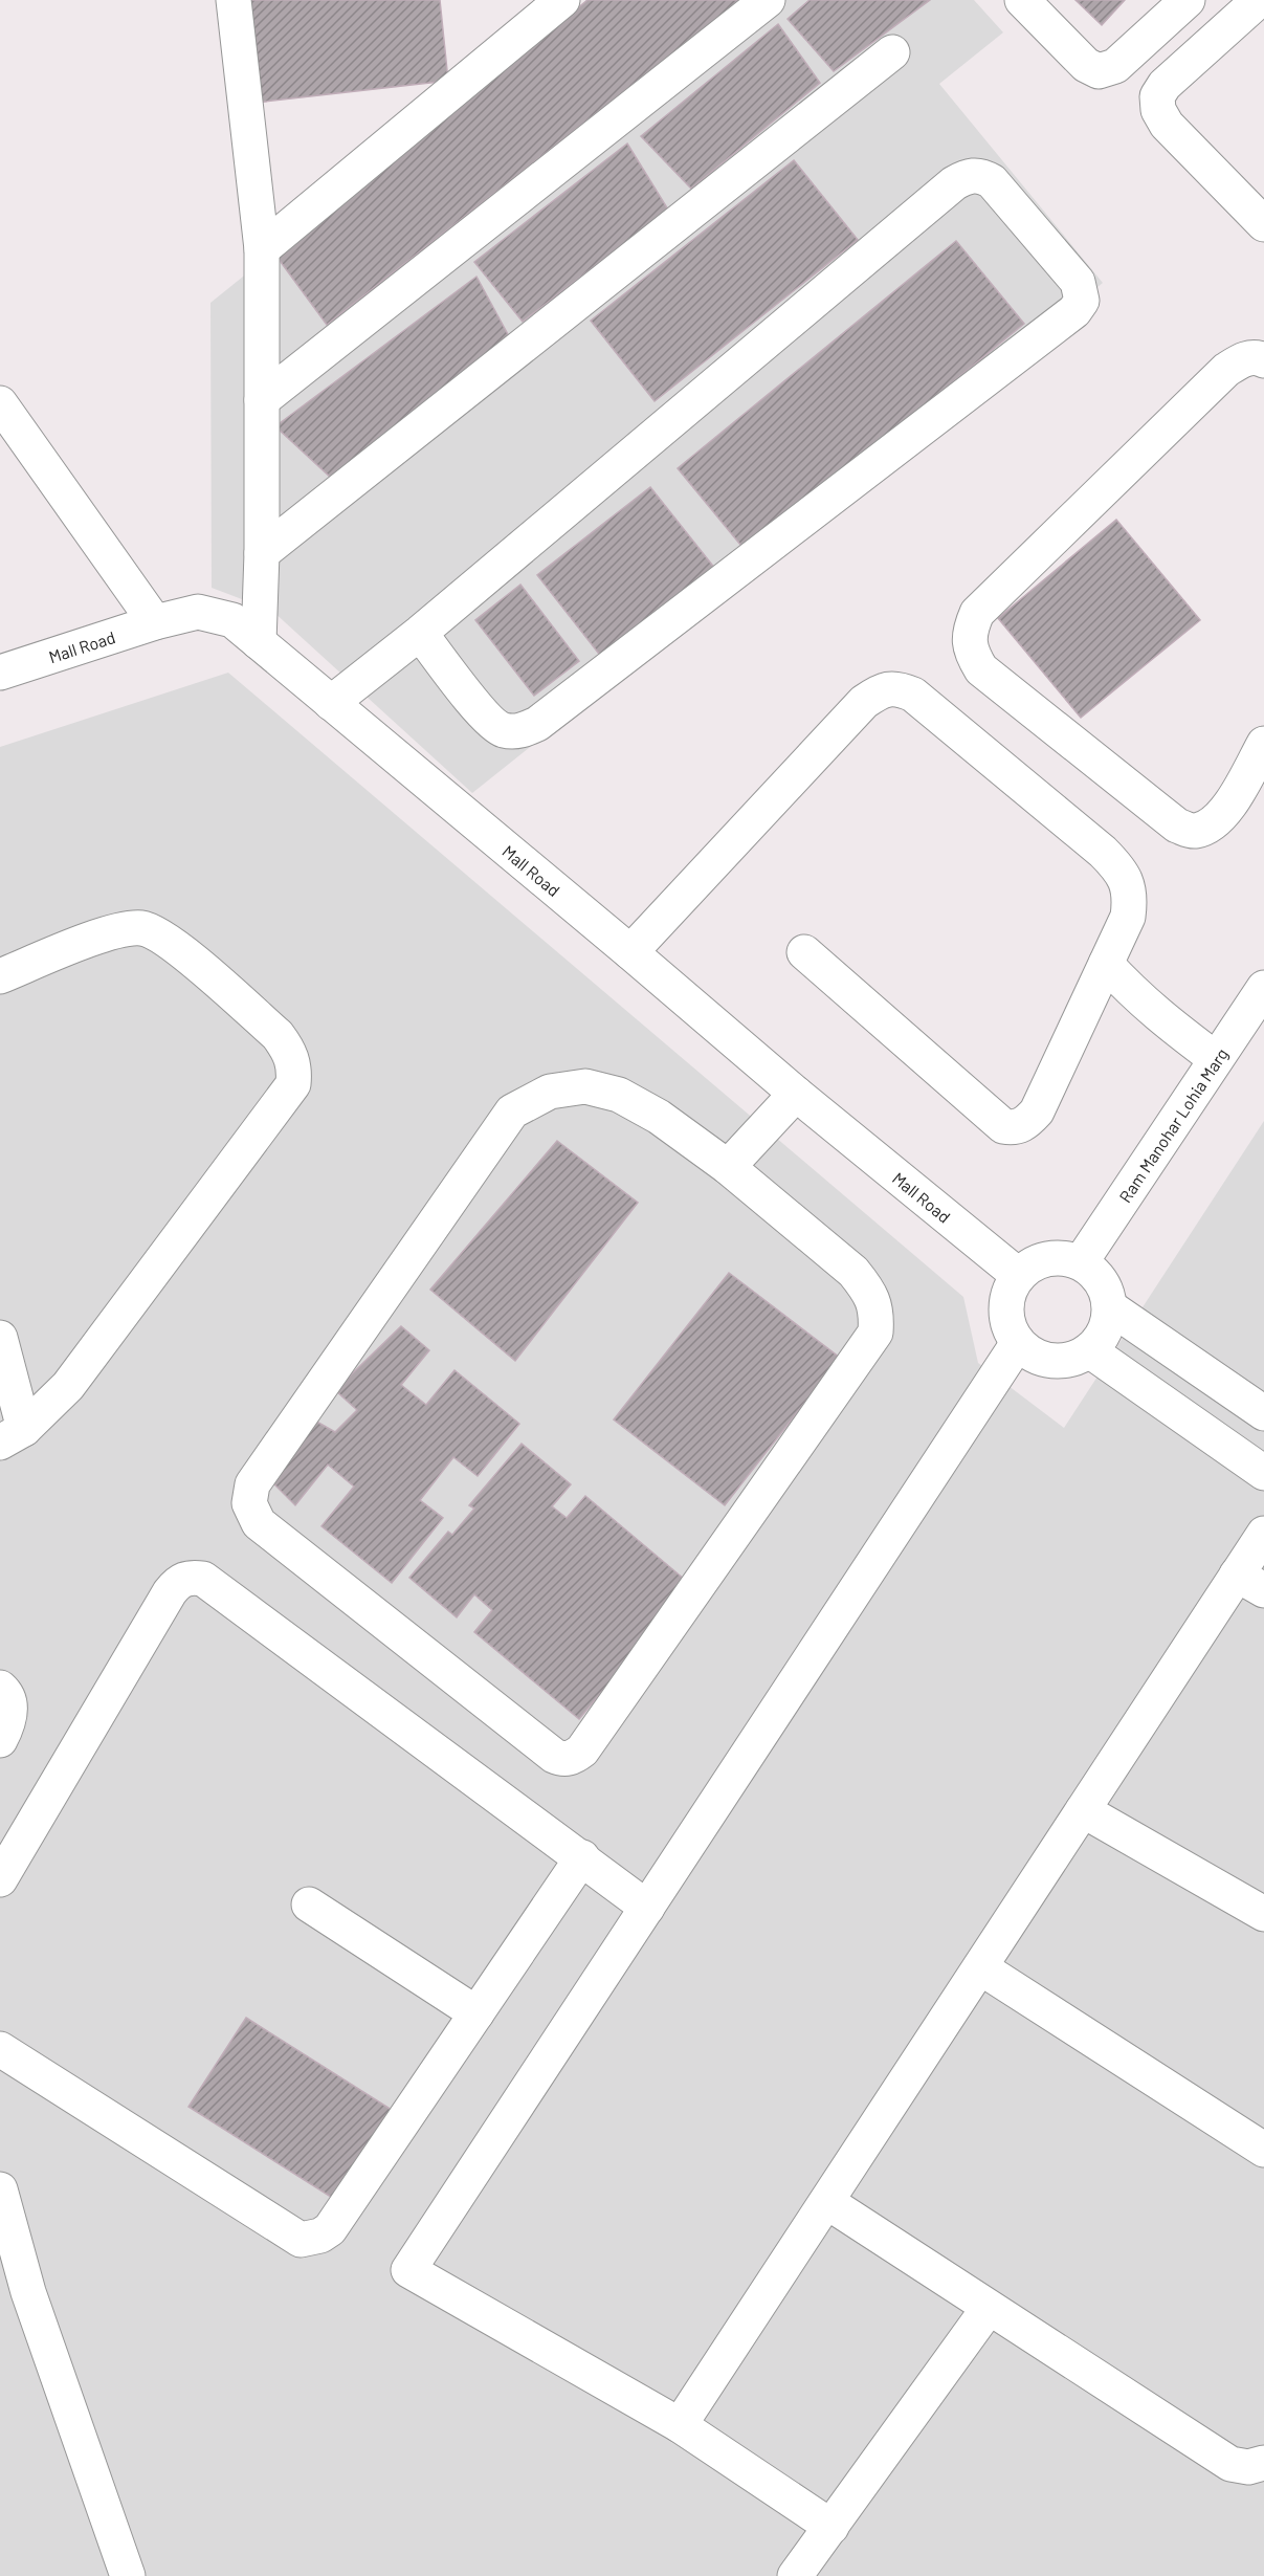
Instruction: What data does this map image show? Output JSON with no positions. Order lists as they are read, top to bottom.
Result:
{
  "streets": {
    "street": ["Mall Road", "Ram Manohar Lohia Marg"]
  },
  "crossings": [
    ["Mall Road", "Ram Manohar Lohia Marg"]
  ]
}
